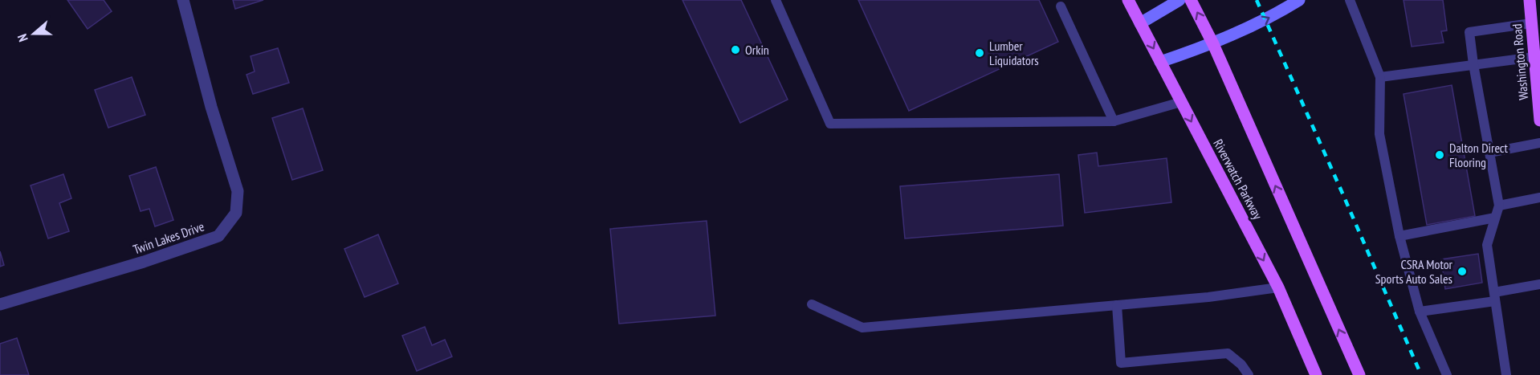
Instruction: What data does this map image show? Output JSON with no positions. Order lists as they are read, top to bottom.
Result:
{
  "streets": {
    "main road": ["Washington Road", "Riverwatch Parkway"],
    "street": ["Twin Lakes Drive"]
  },
  "places": [
    "Orkin",
    "Lumber Liquidators",
    "Dalton Direct Flooring",
    "CSRA Motor Sports Auto Sales"
  ],
  "north": "left"
}
